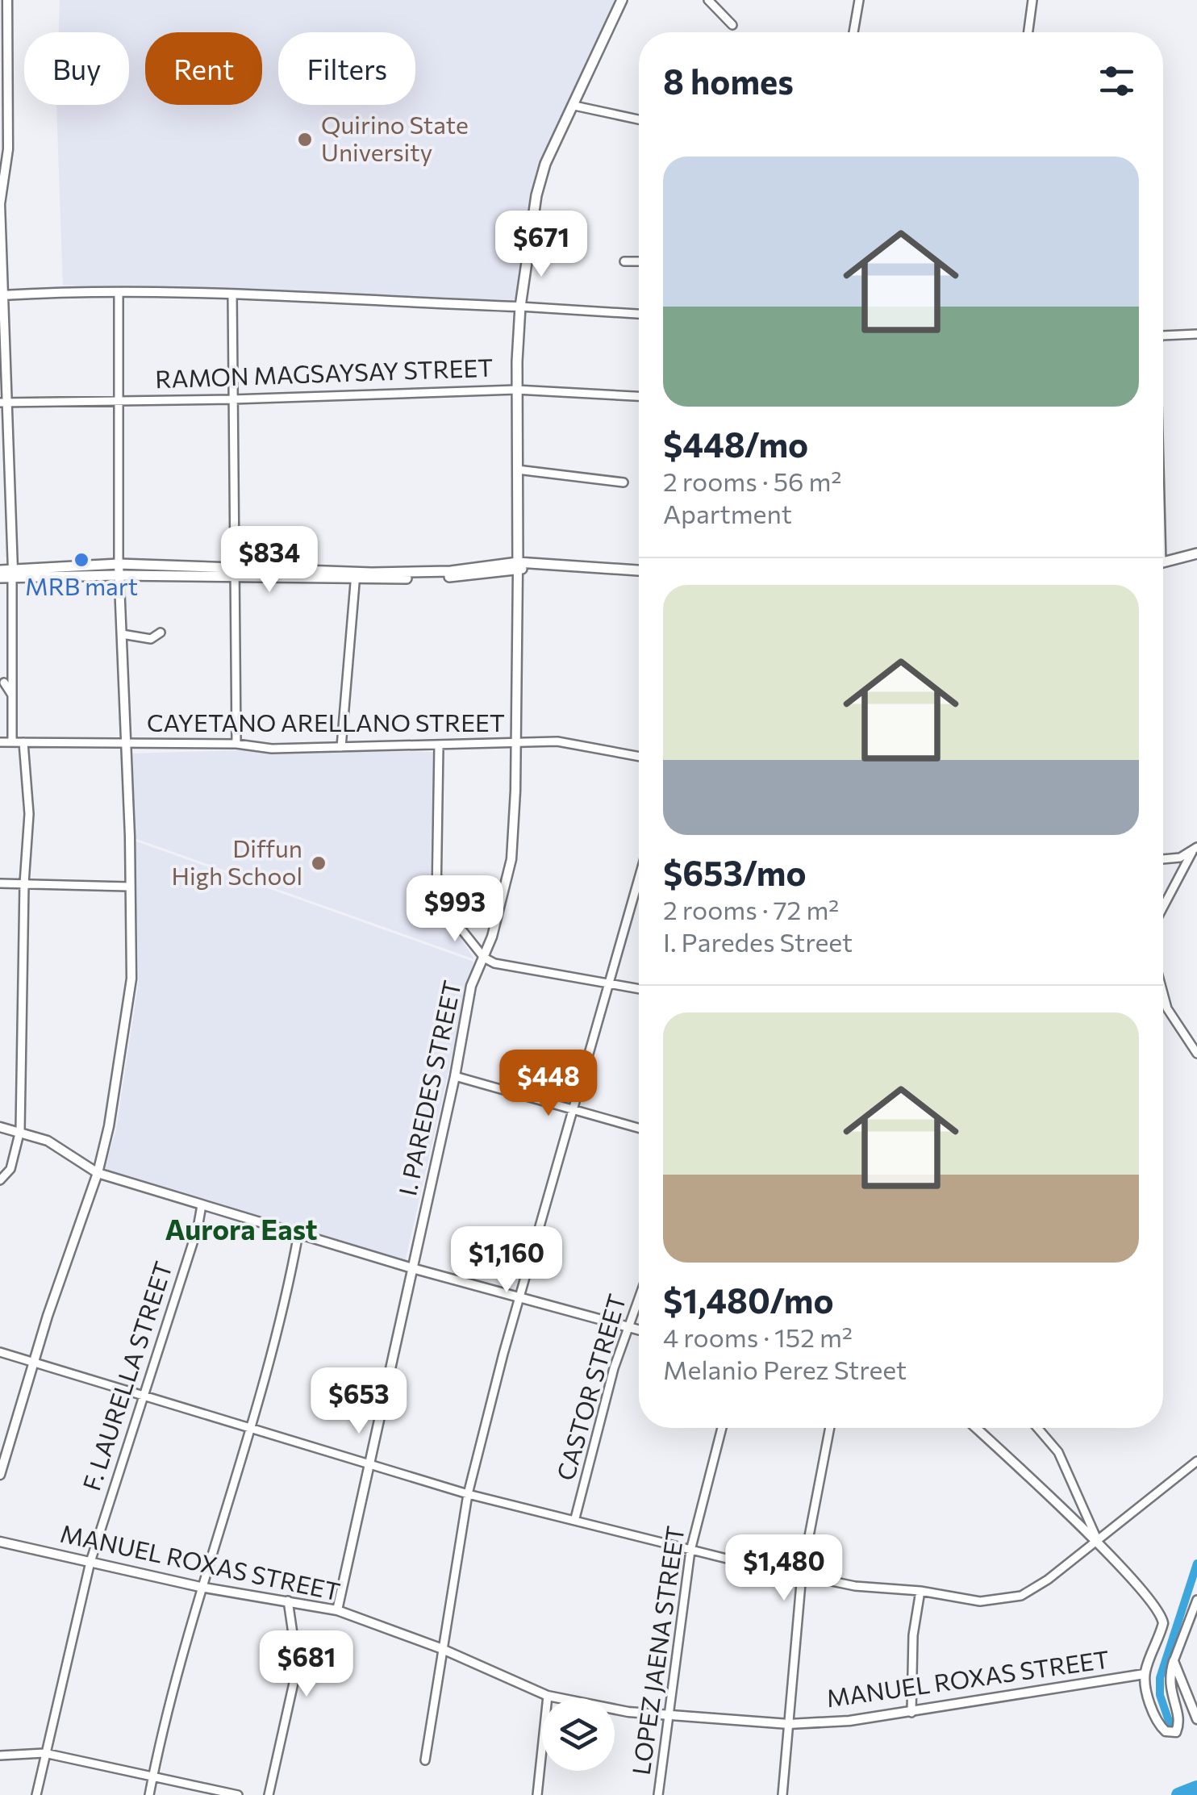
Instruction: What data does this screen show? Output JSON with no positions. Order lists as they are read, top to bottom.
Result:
{
  "streets": {
    "street": [
      "RAMON MAGSAYSAY STREET",
      "CAYETANO ARELLANO STREET",
      "I. PAREDES STREET",
      "F. LAURELLA STREET",
      "CASTOR STREET",
      "MANUEL ROXAS STREET",
      "LOPEZ JAENA STREET"
    ]
  },
  "crossings": [
    ["CAYETANO ARELLANO STREET", "I. PAREDES STREET"],
    ["I. PAREDES STREET", "MANUEL ROXAS STREET"],
    ["F. LAURELLA STREET", "MANUEL ROXAS STREET"],
    ["MANUEL ROXAS STREET", "LOPEZ JAENA STREET"]
  ],
  "districts": ["Aurora East"],
  "places": ["Quirino State University", "MRB mart", "Diffun High School"],
  "page": {
    "chip": ["Buy", "Rent", "Filters"],
    "heading": "8 homes",
    "list": [
      {
        "name": "$448/mo",
        "note": "2 rooms · 56 m² · Apartment"
      },
      {
        "name": "$653/mo",
        "note": "2 rooms · 72 m² · I. Paredes Street"
      },
      {
        "name": "$1,480/mo",
        "note": "4 rooms · 152 m² · Melanio Perez Street"
      }
    ],
    "price": [
      "$671",
      "$834",
      "$993",
      "$448",
      "$1,160",
      "$653",
      "$1,480",
      "$681"
    ]
  }
}
